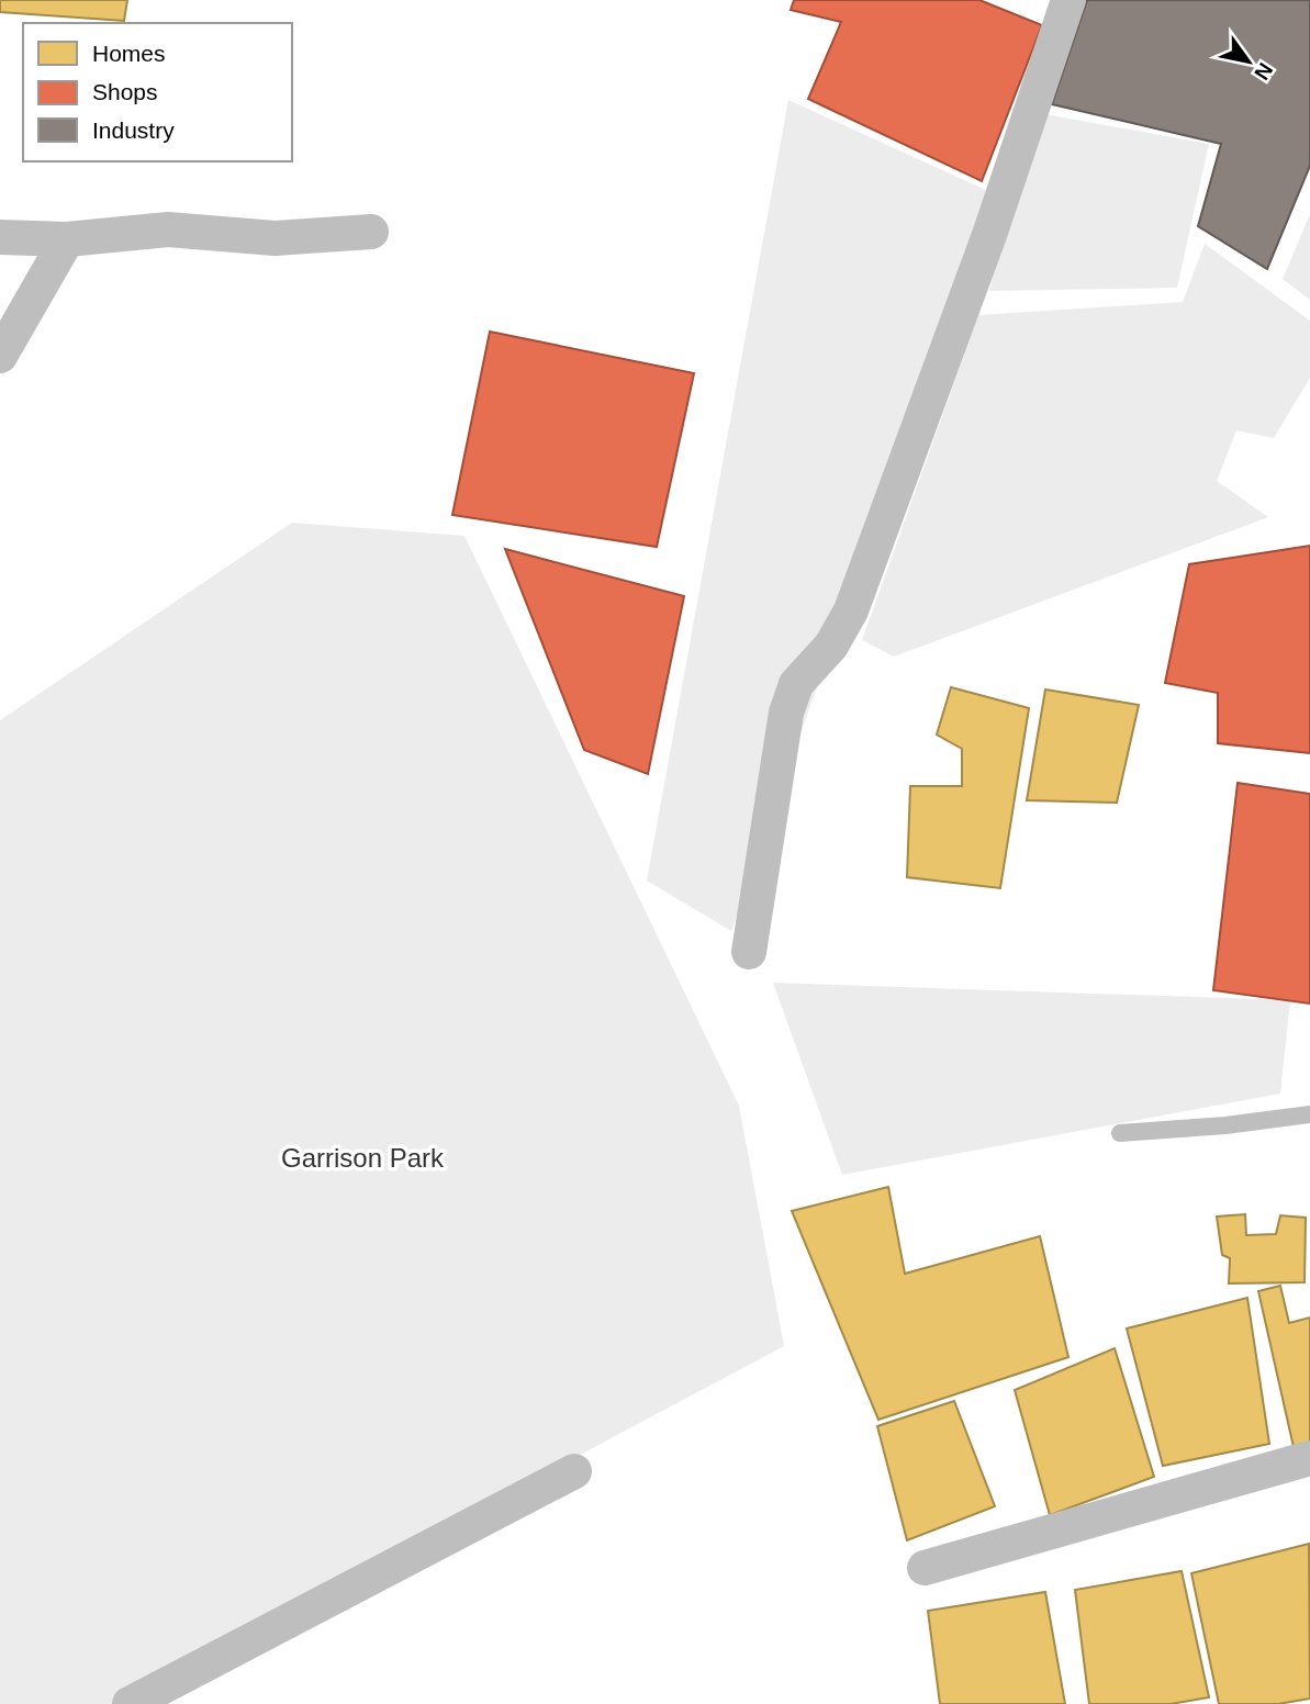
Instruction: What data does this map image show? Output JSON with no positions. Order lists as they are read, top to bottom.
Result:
{
  "parks": ["Garrison Park"],
  "legend": ["Homes", "Shops", "Industry"],
  "north": "bottom right"
}
